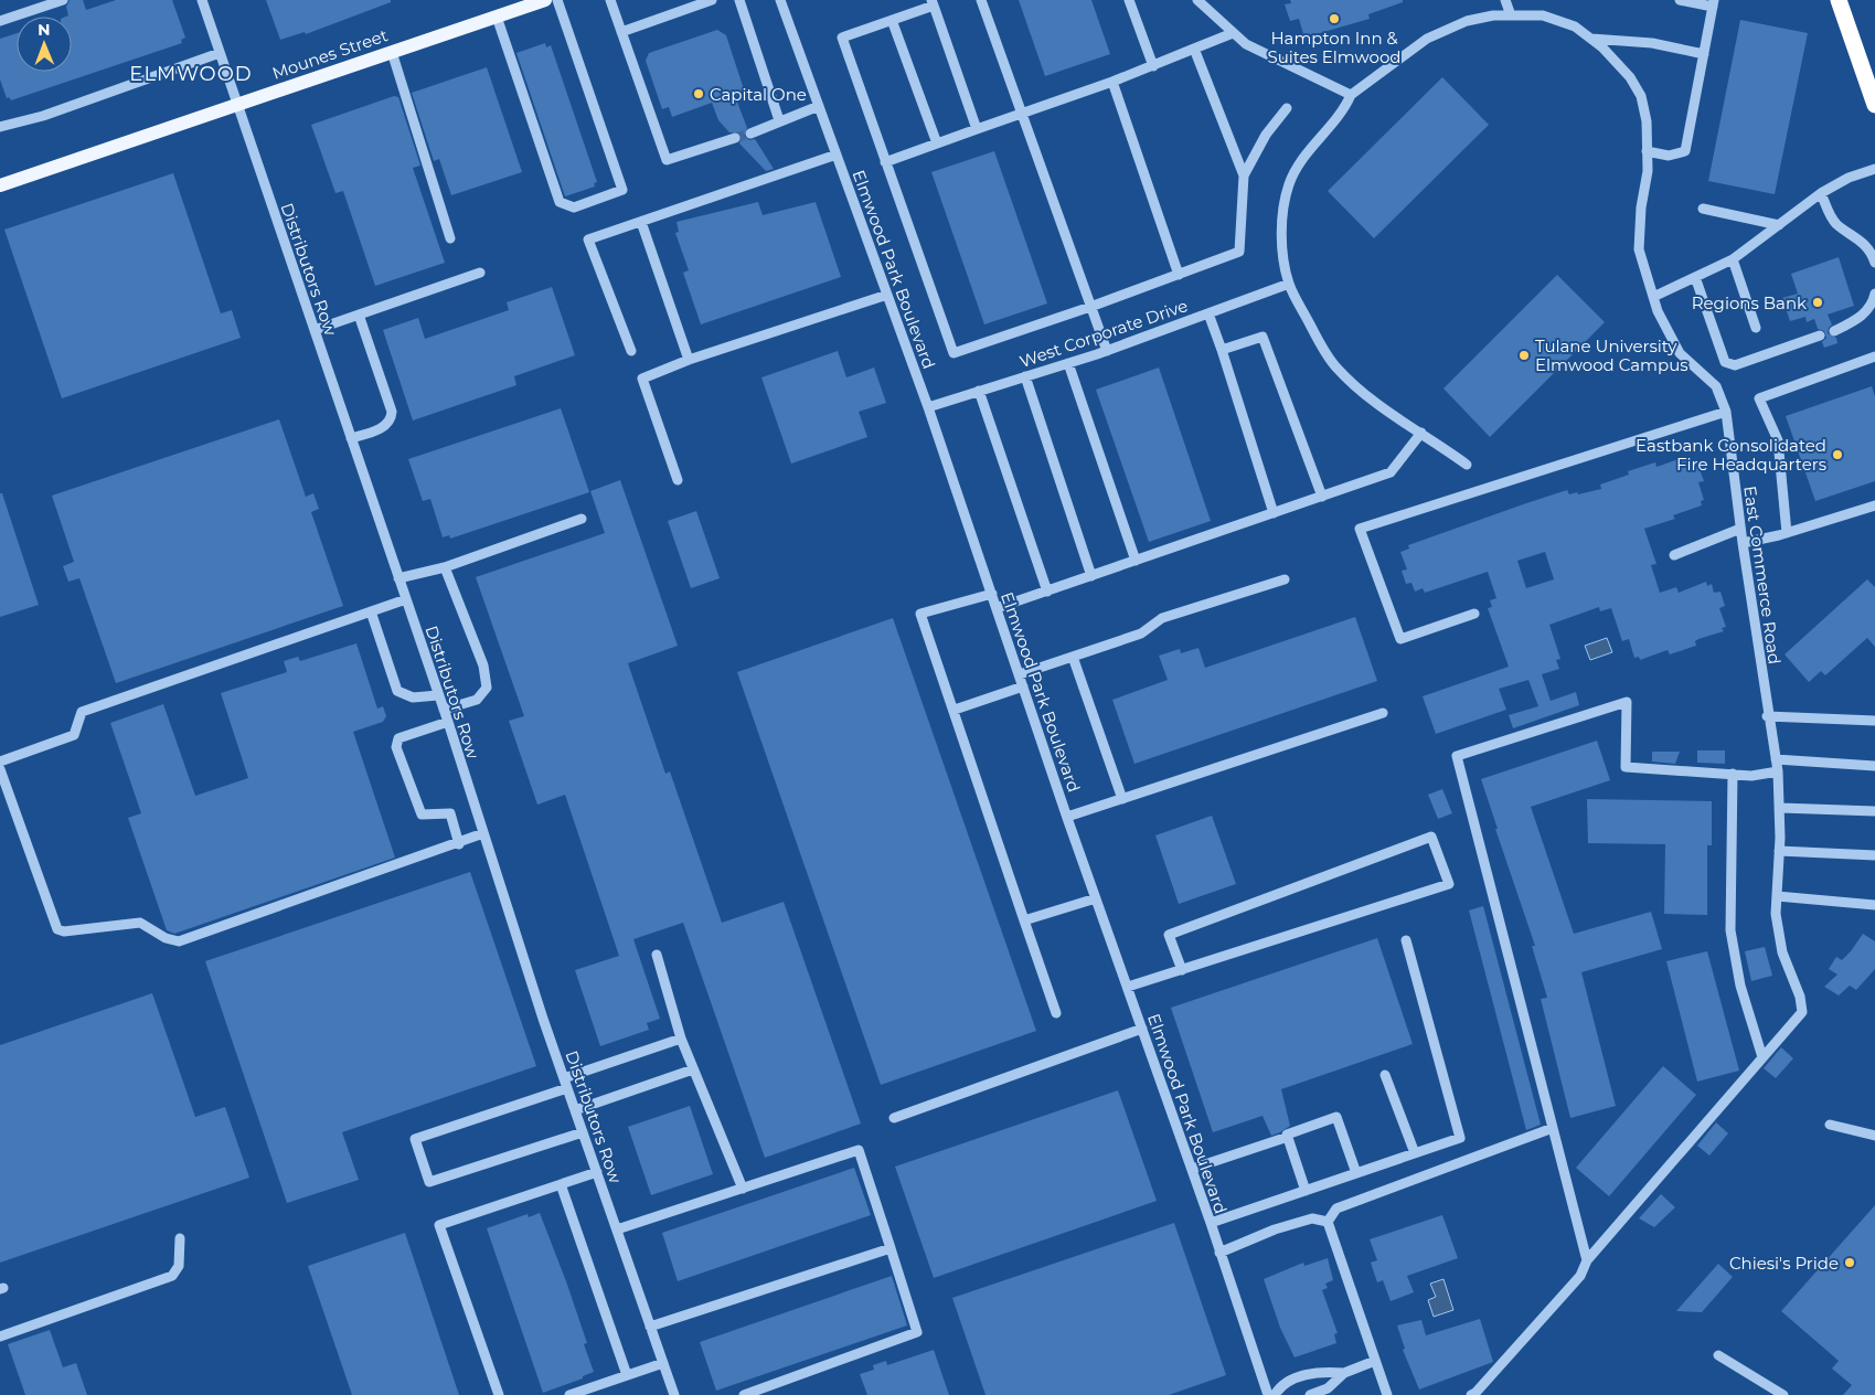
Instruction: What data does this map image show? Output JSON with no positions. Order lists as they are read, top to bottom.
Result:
{
  "streets": {
    "main road": ["Mounes Street"],
    "street": [
      "Distributors Row",
      "Elmwood Park Boulevard",
      "West Corporate Drive",
      "East Commerce Road"
    ]
  },
  "crossings": [
    ["Mounes Street", "Distributors Row"],
    ["Elmwood Park Boulevard", "West Corporate Drive"],
    ["West Corporate Drive", "East Commerce Road"]
  ],
  "districts": ["ELMWOOD"],
  "places": [
    "Hampton Inn & Suites Elmwood",
    "Capital One",
    "Regions Bank",
    "Tulane University Elmwood Campus",
    "Eastbank Consolidated Fire Headquarters",
    "Chiesi's Pride"
  ],
  "north": "top"
}
